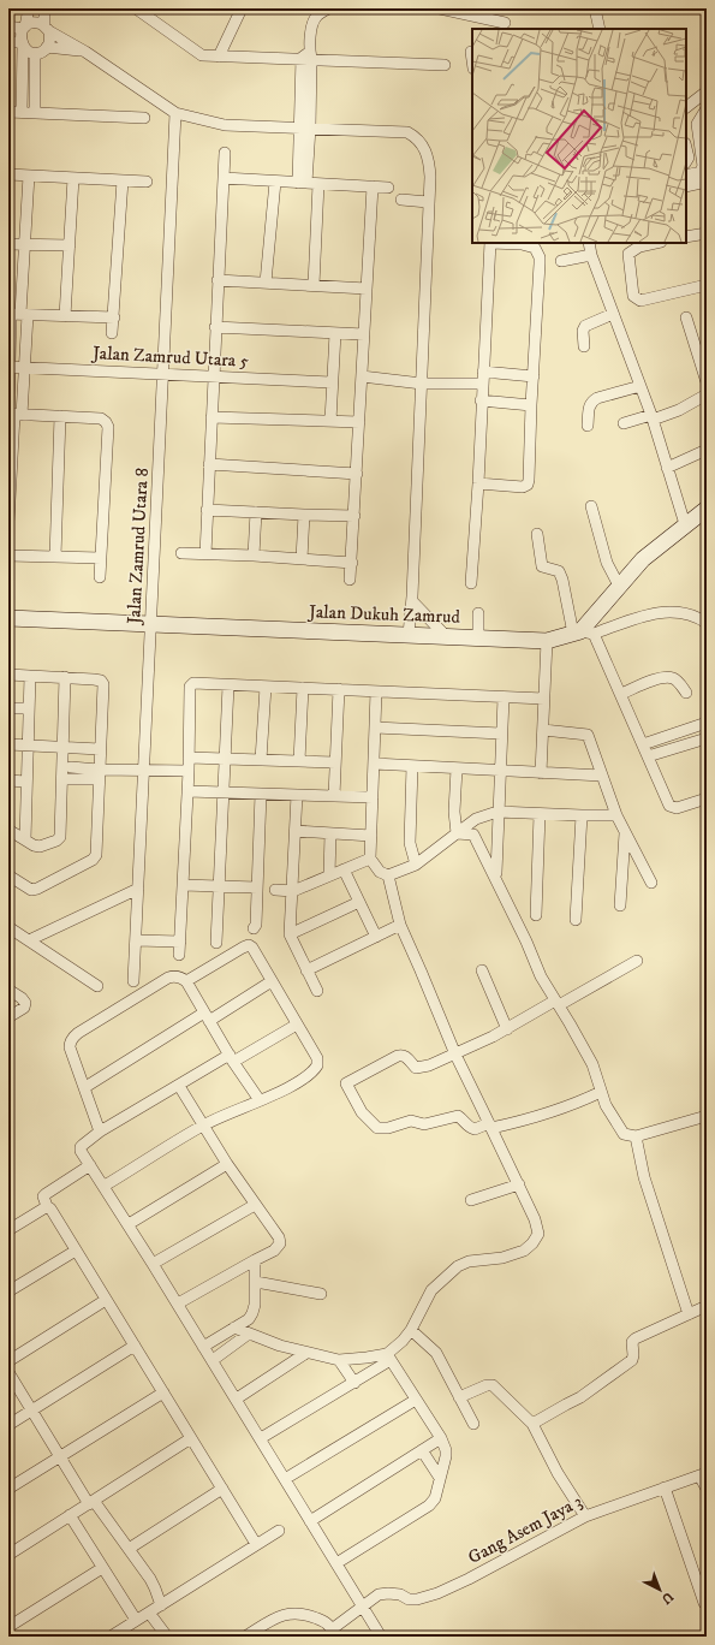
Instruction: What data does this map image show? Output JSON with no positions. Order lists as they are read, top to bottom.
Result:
{
  "streets": {
    "street": [
      "Jalan Zamrud Utara 5",
      "Jalan Zamrud Utara 8",
      "Jalan Dukuh Zamrud",
      "Gang Asem Jaya 3"
    ]
  },
  "crossings": [
    ["Jalan Zamrud Utara 5", "Jalan Zamrud Utara 8"],
    ["Jalan Zamrud Utara 8", "Jalan Dukuh Zamrud"]
  ],
  "north": "bottom right"
}
